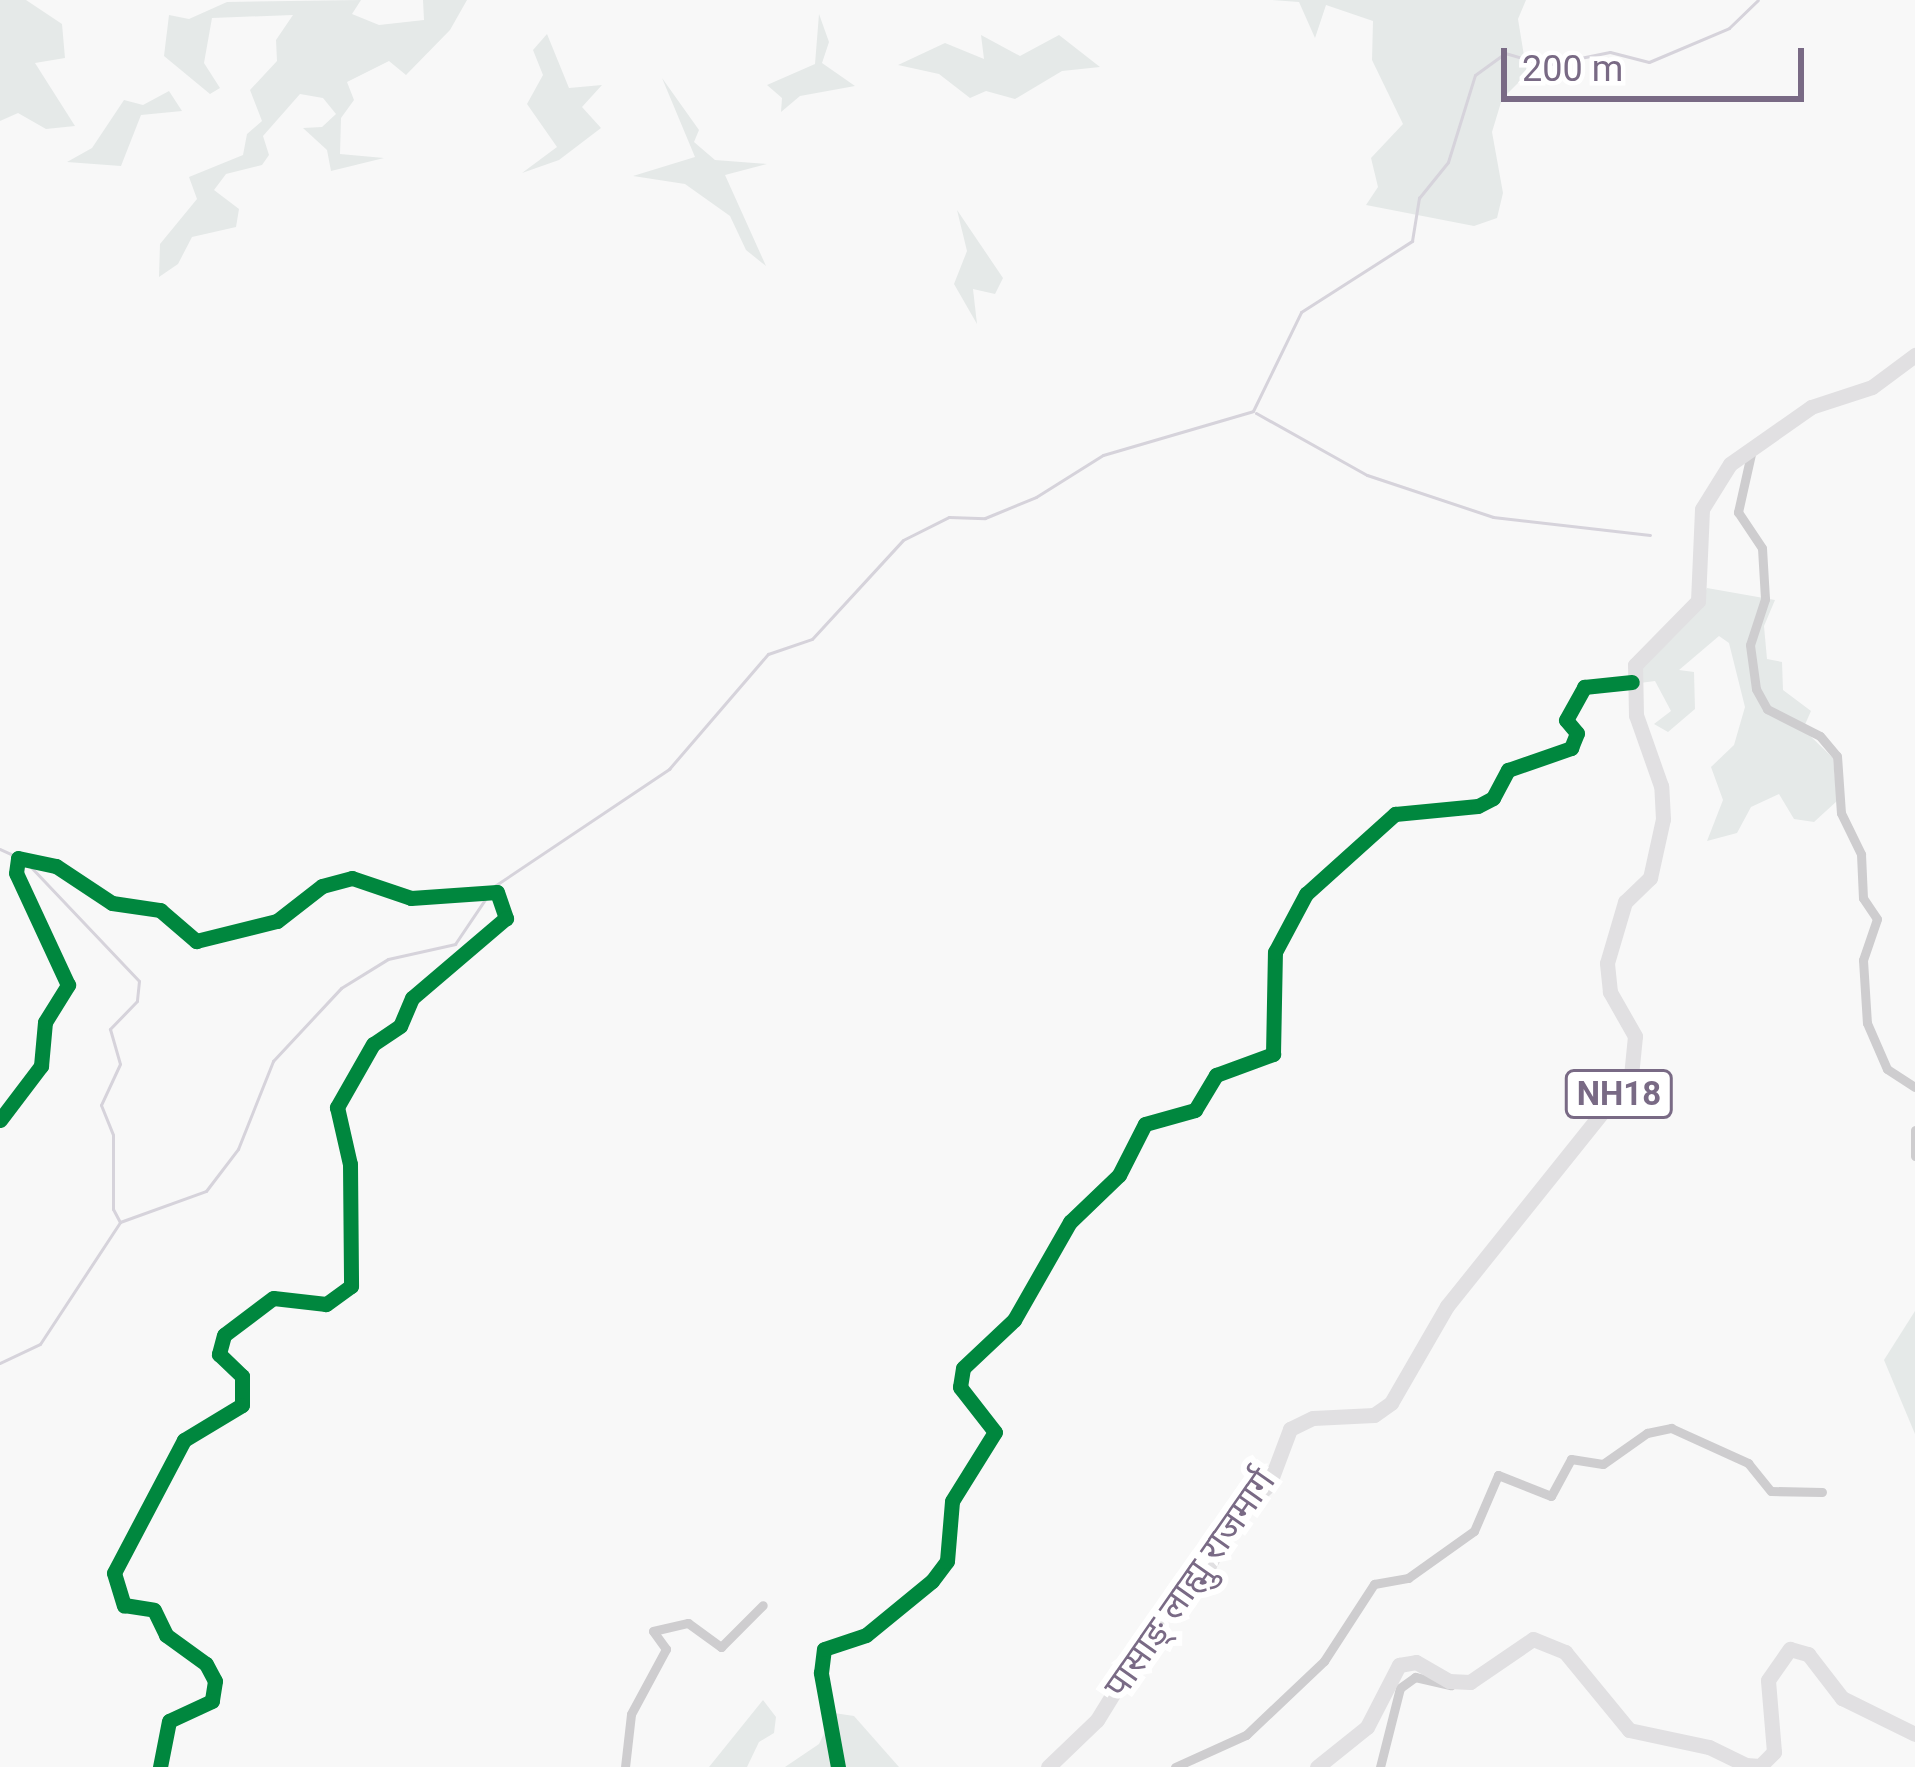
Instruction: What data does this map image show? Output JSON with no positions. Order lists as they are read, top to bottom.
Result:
{
  "streets": {
    "main road": ["NH18", "पासाङ् लाह्मु राजमार्ग"]
  },
  "scale_bar": "200 m"
}
